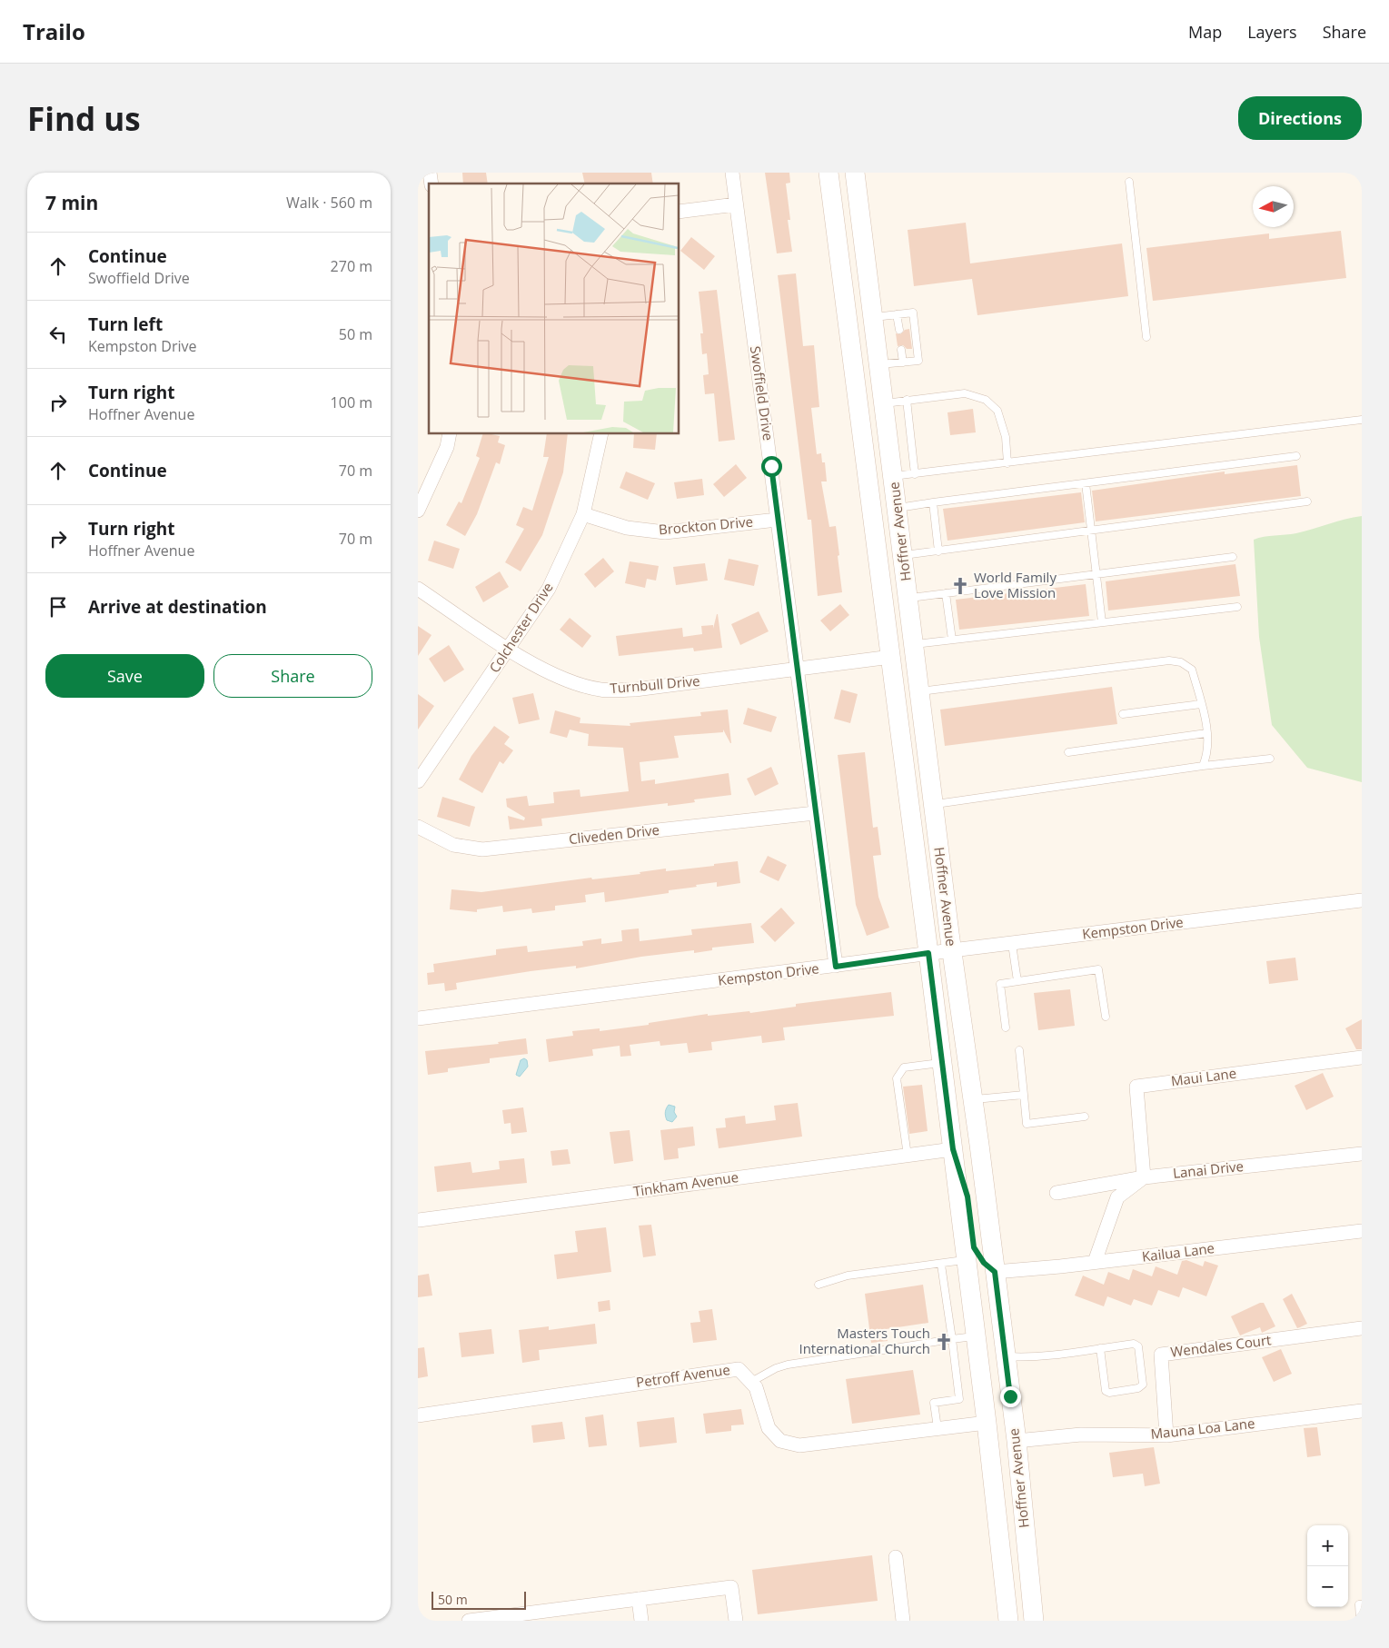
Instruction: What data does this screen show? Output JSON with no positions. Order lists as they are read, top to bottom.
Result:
{
  "streets": {
    "main road": ["Hoffner Avenue"],
    "street": [
      "Swoffield Drive",
      "Brockton Drive",
      "Colchester Drive",
      "Turnbull Drive",
      "Cliveden Drive",
      "Kempston Drive",
      "Maui Lane",
      "Lanai Drive",
      "Tinkham Avenue",
      "Kailua Lane",
      "Wendales Court",
      "Petroff Avenue",
      "Mauna Loa Lane"
    ]
  },
  "crossings": [
    ["Swoffield Drive", "Brockton Drive"],
    ["Swoffield Drive", "Turnbull Drive"],
    ["Swoffield Drive", "Cliveden Drive"],
    ["Swoffield Drive", "Kempston Drive"],
    ["Brockton Drive", "Colchester Drive"],
    ["Hoffner Avenue", "Turnbull Drive"],
    ["Hoffner Avenue", "Kempston Drive"],
    ["Hoffner Avenue", "Tinkham Avenue"],
    ["Hoffner Avenue", "Kailua Lane"],
    ["Hoffner Avenue", "Mauna Loa Lane"],
    ["Colchester Drive", "Turnbull Drive"],
    ["Maui Lane", "Lanai Drive"],
    ["Wendales Court", "Mauna Loa Lane"]
  ],
  "places": {
    "church": ["World Family Love Mission", "Masters Touch International Church"]
  },
  "scale_bar": "50 m",
  "north": "left",
  "page": {
    "header": "Trailo",
    "nav": ["Map", "Layers", "Share"],
    "buttons": [
      "Directions",
      ["Save", "Share"]
    ],
    "title": "Find us",
    "heading": ["7 min", "Walk · 560 m"],
    "list": [
      ["Continue", "Swoffield Drive", "270 m"],
      ["Turn left", "Kempston Drive", "50 m"],
      ["Turn right", "Hoffner Avenue", "100 m"],
      ["Continue", "70 m"],
      ["Turn right", "Hoffner Avenue", "70 m"],
      "Arrive at destination"
    ],
    "map_buttons": ["+", "−"],
    "scale": "50 m"
  }
}
